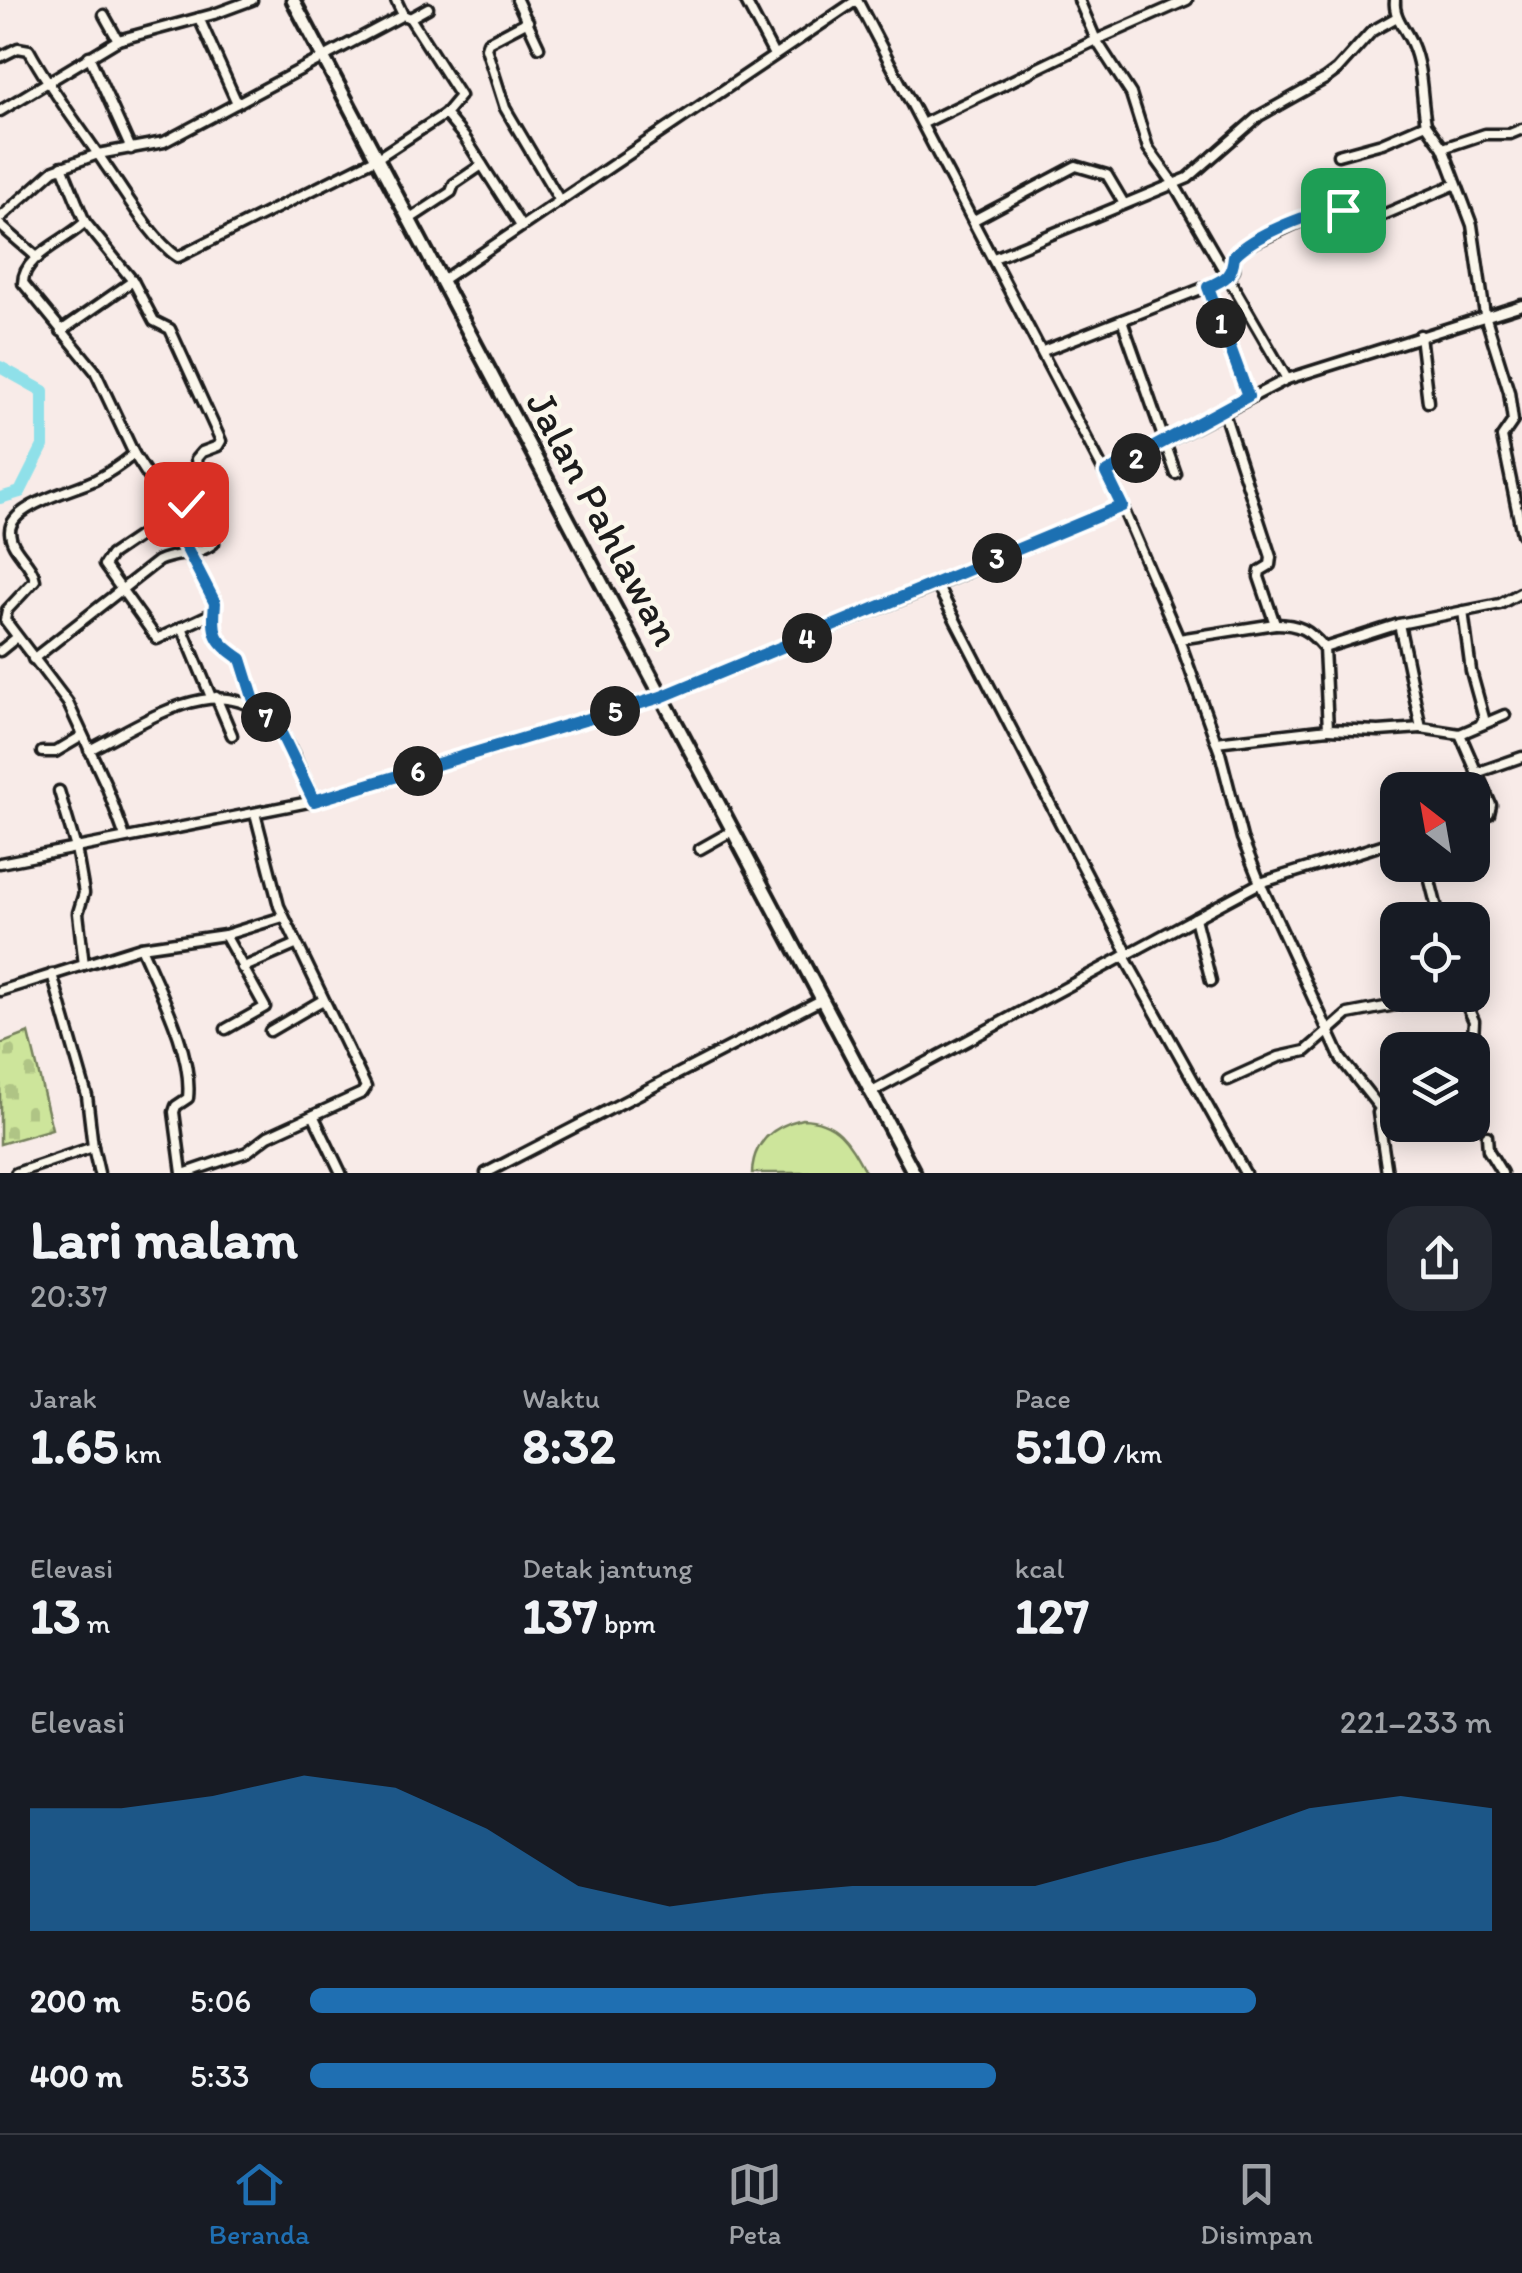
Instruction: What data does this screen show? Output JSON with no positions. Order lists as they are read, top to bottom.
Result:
{
  "streets": {
    "main road": ["Jalan Pahlawan"]
  },
  "north": "top left",
  "page": {
    "pins": [
      "1",
      "2",
      "3",
      "4",
      "5",
      "7",
      "6"
    ],
    "heading": ["Lari malam", "20:37"],
    "stats": [
      ["Jarak", "1.65 km"],
      ["Waktu", "8:32"],
      ["Pace", "5:10 /km"],
      ["Elevasi", "13 m"],
      ["Detak jantung", "137 bpm"],
      ["kcal", "127"]
    ],
    "chart": ["Elevasi", "221–233 m"],
    "list": [
      {
        "name": "200 m",
        "note": "5:06"
      },
      {
        "name": "400 m",
        "note": "5:33"
      }
    ],
    "tabs": ["Beranda", "Peta", "Disimpan"]
  }
}
